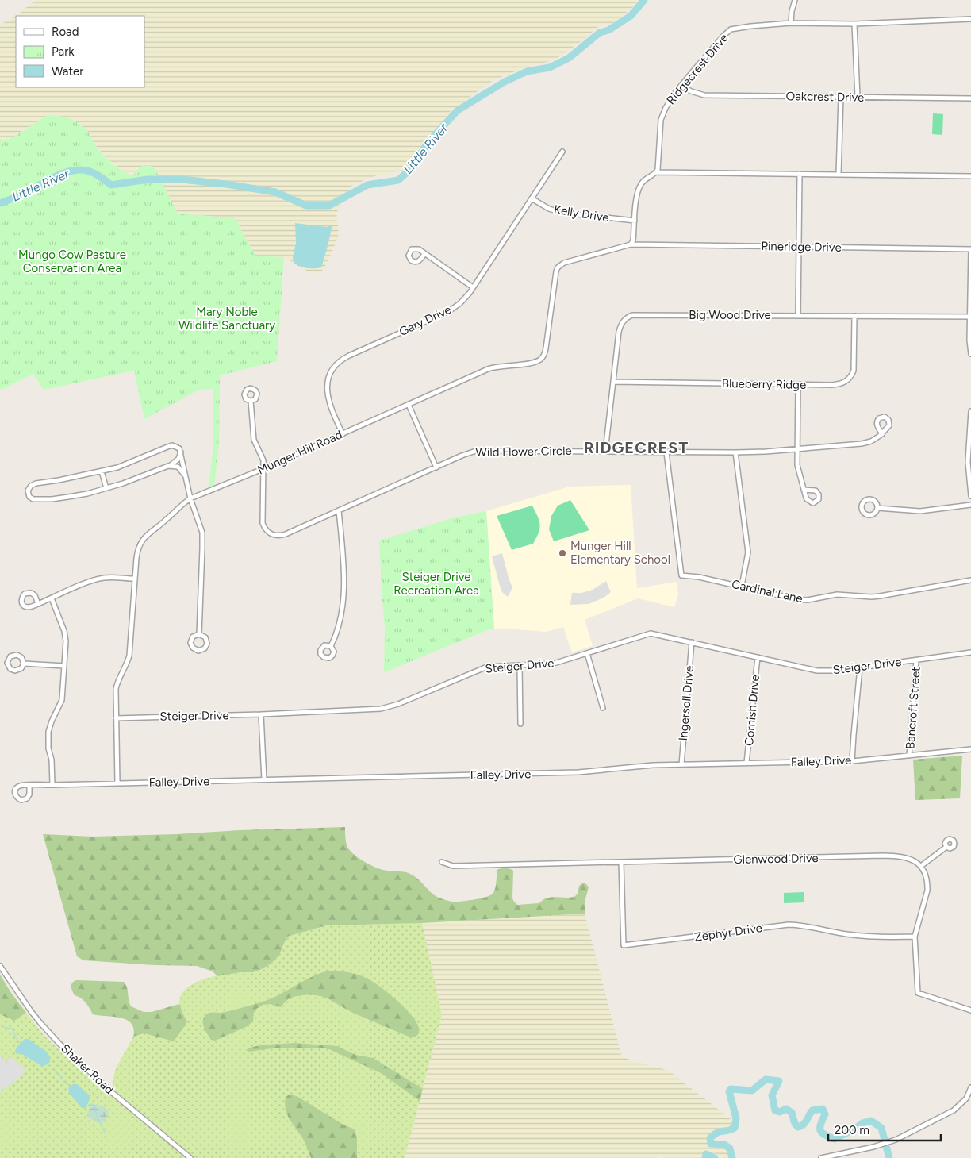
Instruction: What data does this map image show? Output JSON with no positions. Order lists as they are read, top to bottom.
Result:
{
  "streets": {
    "street": [
      "Ridgecrest Drive",
      "Oakcrest Drive",
      "Kelly Drive",
      "Pineridge Drive",
      "Big Wood Drive",
      "Gary Drive",
      "Blueberry Ridge",
      "Wild Flower Circle",
      "Munger Hill Road",
      "Cardinal Lane",
      "Steiger Drive",
      "Ingersoll Drive",
      "Bancroft Street",
      "Cornish Drive",
      "Falley Drive",
      "Glenwood Drive",
      "Zephyr Drive",
      "Shaker Road"
    ]
  },
  "crossings": [
    ["Ridgecrest Drive", "Oakcrest Drive"],
    ["Kelly Drive", "Gary Drive"],
    ["Pineridge Drive", "Munger Hill Road"],
    ["Big Wood Drive", "Blueberry Ridge"],
    ["Big Wood Drive", "Wild Flower Circle"],
    ["Gary Drive", "Munger Hill Road"],
    ["Wild Flower Circle", "Munger Hill Road"],
    ["Wild Flower Circle", "Cardinal Lane"],
    ["Munger Hill Road", "Steiger Drive"],
    ["Munger Hill Road", "Falley Drive"],
    ["Steiger Drive", "Ingersoll Drive"],
    ["Steiger Drive", "Bancroft Street"],
    ["Steiger Drive", "Cornish Drive"],
    ["Ingersoll Drive", "Falley Drive"],
    ["Bancroft Street", "Falley Drive"],
    ["Cornish Drive", "Falley Drive"],
    ["Glenwood Drive", "Zephyr Drive"]
  ],
  "districts": ["RIDGECREST"],
  "water": ["Little River"],
  "parks": ["Mungo Cow Pasture Conservation Area", "Mary Noble Wildlife Sanctuary", "Steiger Drive Recreation Area"],
  "places": ["Munger Hill Elementary School"],
  "legend": ["Road", "Park", "Water"],
  "scale_bar": "200 m"
}
